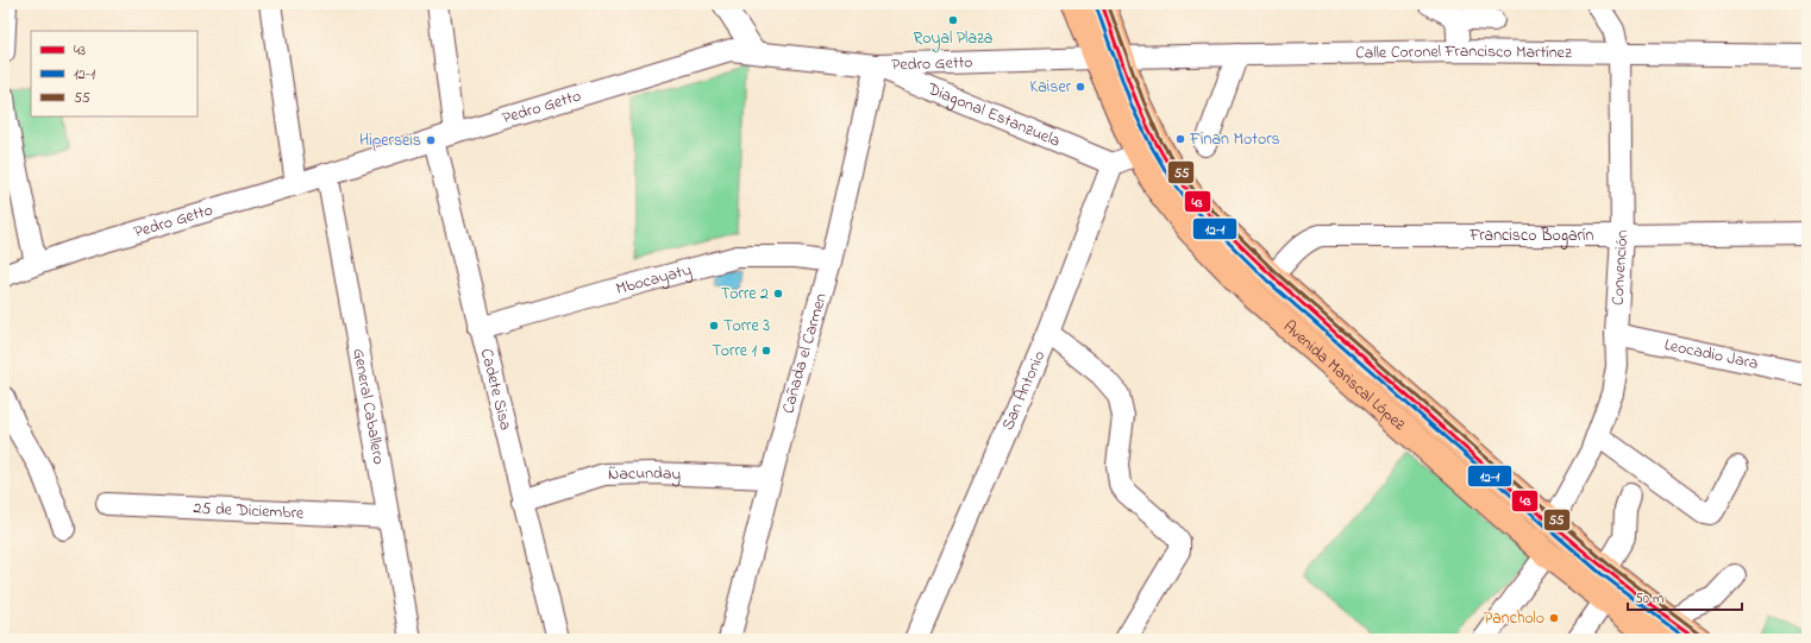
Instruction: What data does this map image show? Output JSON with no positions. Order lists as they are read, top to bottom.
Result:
{
  "streets": {
    "highway": ["Avenida Mariscal López"],
    "street": [
      "Calle Coronel Francisco Martínez",
      "Pedro Getto",
      "Diagonal Estanzuela",
      "Francisco Bogarín",
      "Convención",
      "Mbocayaty",
      "Cañada el Carmen",
      "Leocadio Jara",
      "Cadete Sisa",
      "San Antonio",
      "General Caballero",
      "Ñacunday",
      "25 de Diciembre"
    ]
  },
  "crossings": [
    ["Calle Coronel Francisco Martínez", "Pedro Getto"],
    ["Calle Coronel Francisco Martínez", "Convención"],
    ["Calle Coronel Francisco Martínez", "Avenida Mariscal López"],
    ["Pedro Getto", "Diagonal Estanzuela"],
    ["Pedro Getto", "Cañada el Carmen"],
    ["Pedro Getto", "Avenida Mariscal López"],
    ["Pedro Getto", "Cadete Sisa"],
    ["Pedro Getto", "General Caballero"],
    ["Diagonal Estanzuela", "Cañada el Carmen"],
    ["Diagonal Estanzuela", "San Antonio"],
    ["Francisco Bogarín", "Convención"],
    ["Francisco Bogarín", "Avenida Mariscal López"],
    ["Convención", "Leocadio Jara"],
    ["Convención", "Avenida Mariscal López"],
    ["Mbocayaty", "Cañada el Carmen"],
    ["Mbocayaty", "Cadete Sisa"],
    ["Cañada el Carmen", "Ñacunday"],
    ["Cadete Sisa", "Ñacunday"],
    ["General Caballero", "25 de Diciembre"]
  ],
  "places": [
    "Royal Plaza",
    "Kaiser",
    "Finan Motors",
    "Hiperseis",
    "Torre 2",
    "Torre 3",
    "Torre 1",
    "Pancholo"
  ],
  "lines": ["transit line 43", "transit line 55", "transit line 12-1"],
  "legend": ["43", "12-1", "55"],
  "scale_bar": "50 m"
}
